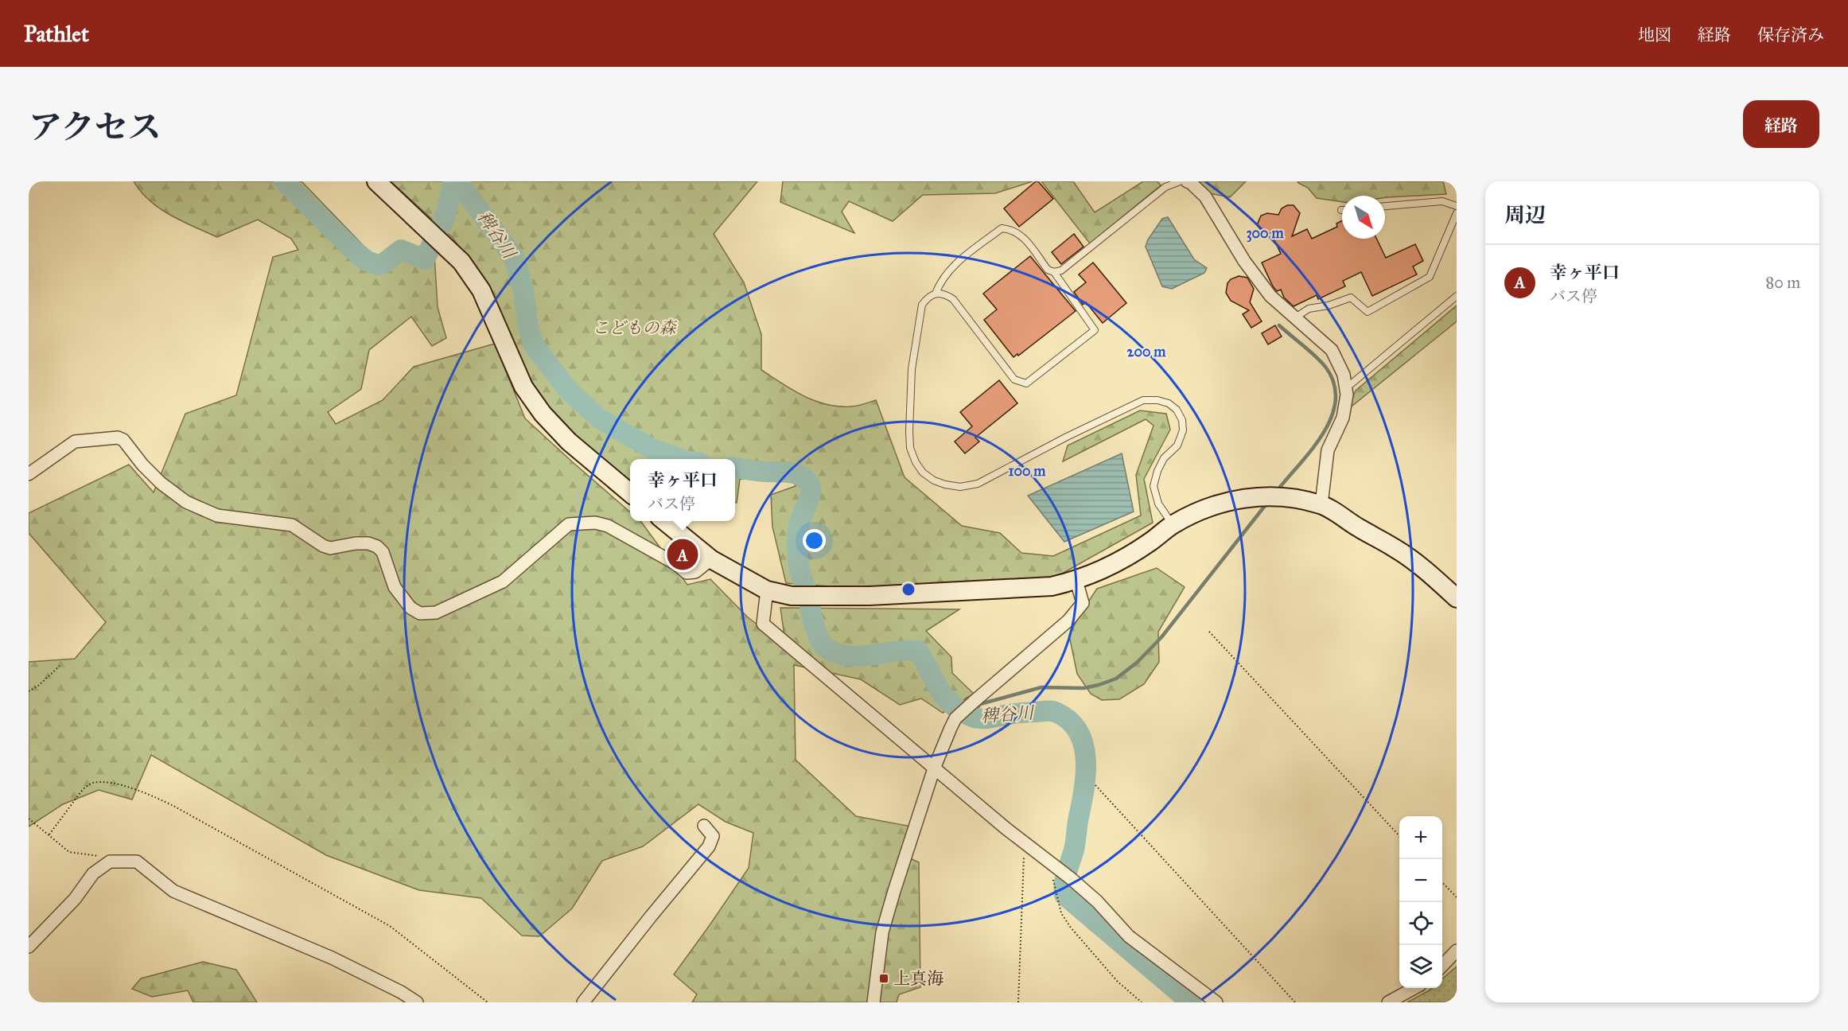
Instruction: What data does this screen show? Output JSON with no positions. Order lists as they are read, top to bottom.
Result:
{
  "water": ["稗谷川"],
  "parks": ["こどもの森"],
  "places": {
    "transit": ["上真海"]
  },
  "north": "bottom right",
  "page": {
    "header": "Pathlet",
    "nav": ["地図", "経路", "保存済み"],
    "title": "アクセス",
    "buttons": "経路",
    "heading": "周辺",
    "list": [
      {
        "mark": "A",
        "name": "幸ヶ平口",
        "note": "バス停",
        "value": "80 m"
      }
    ],
    "popup": ["幸ヶ平口", "バス停"],
    "pins": "A",
    "map_buttons": ["+", "−"]
  },
  "rings": ["300 m", "200 m", "100 m"]
}
